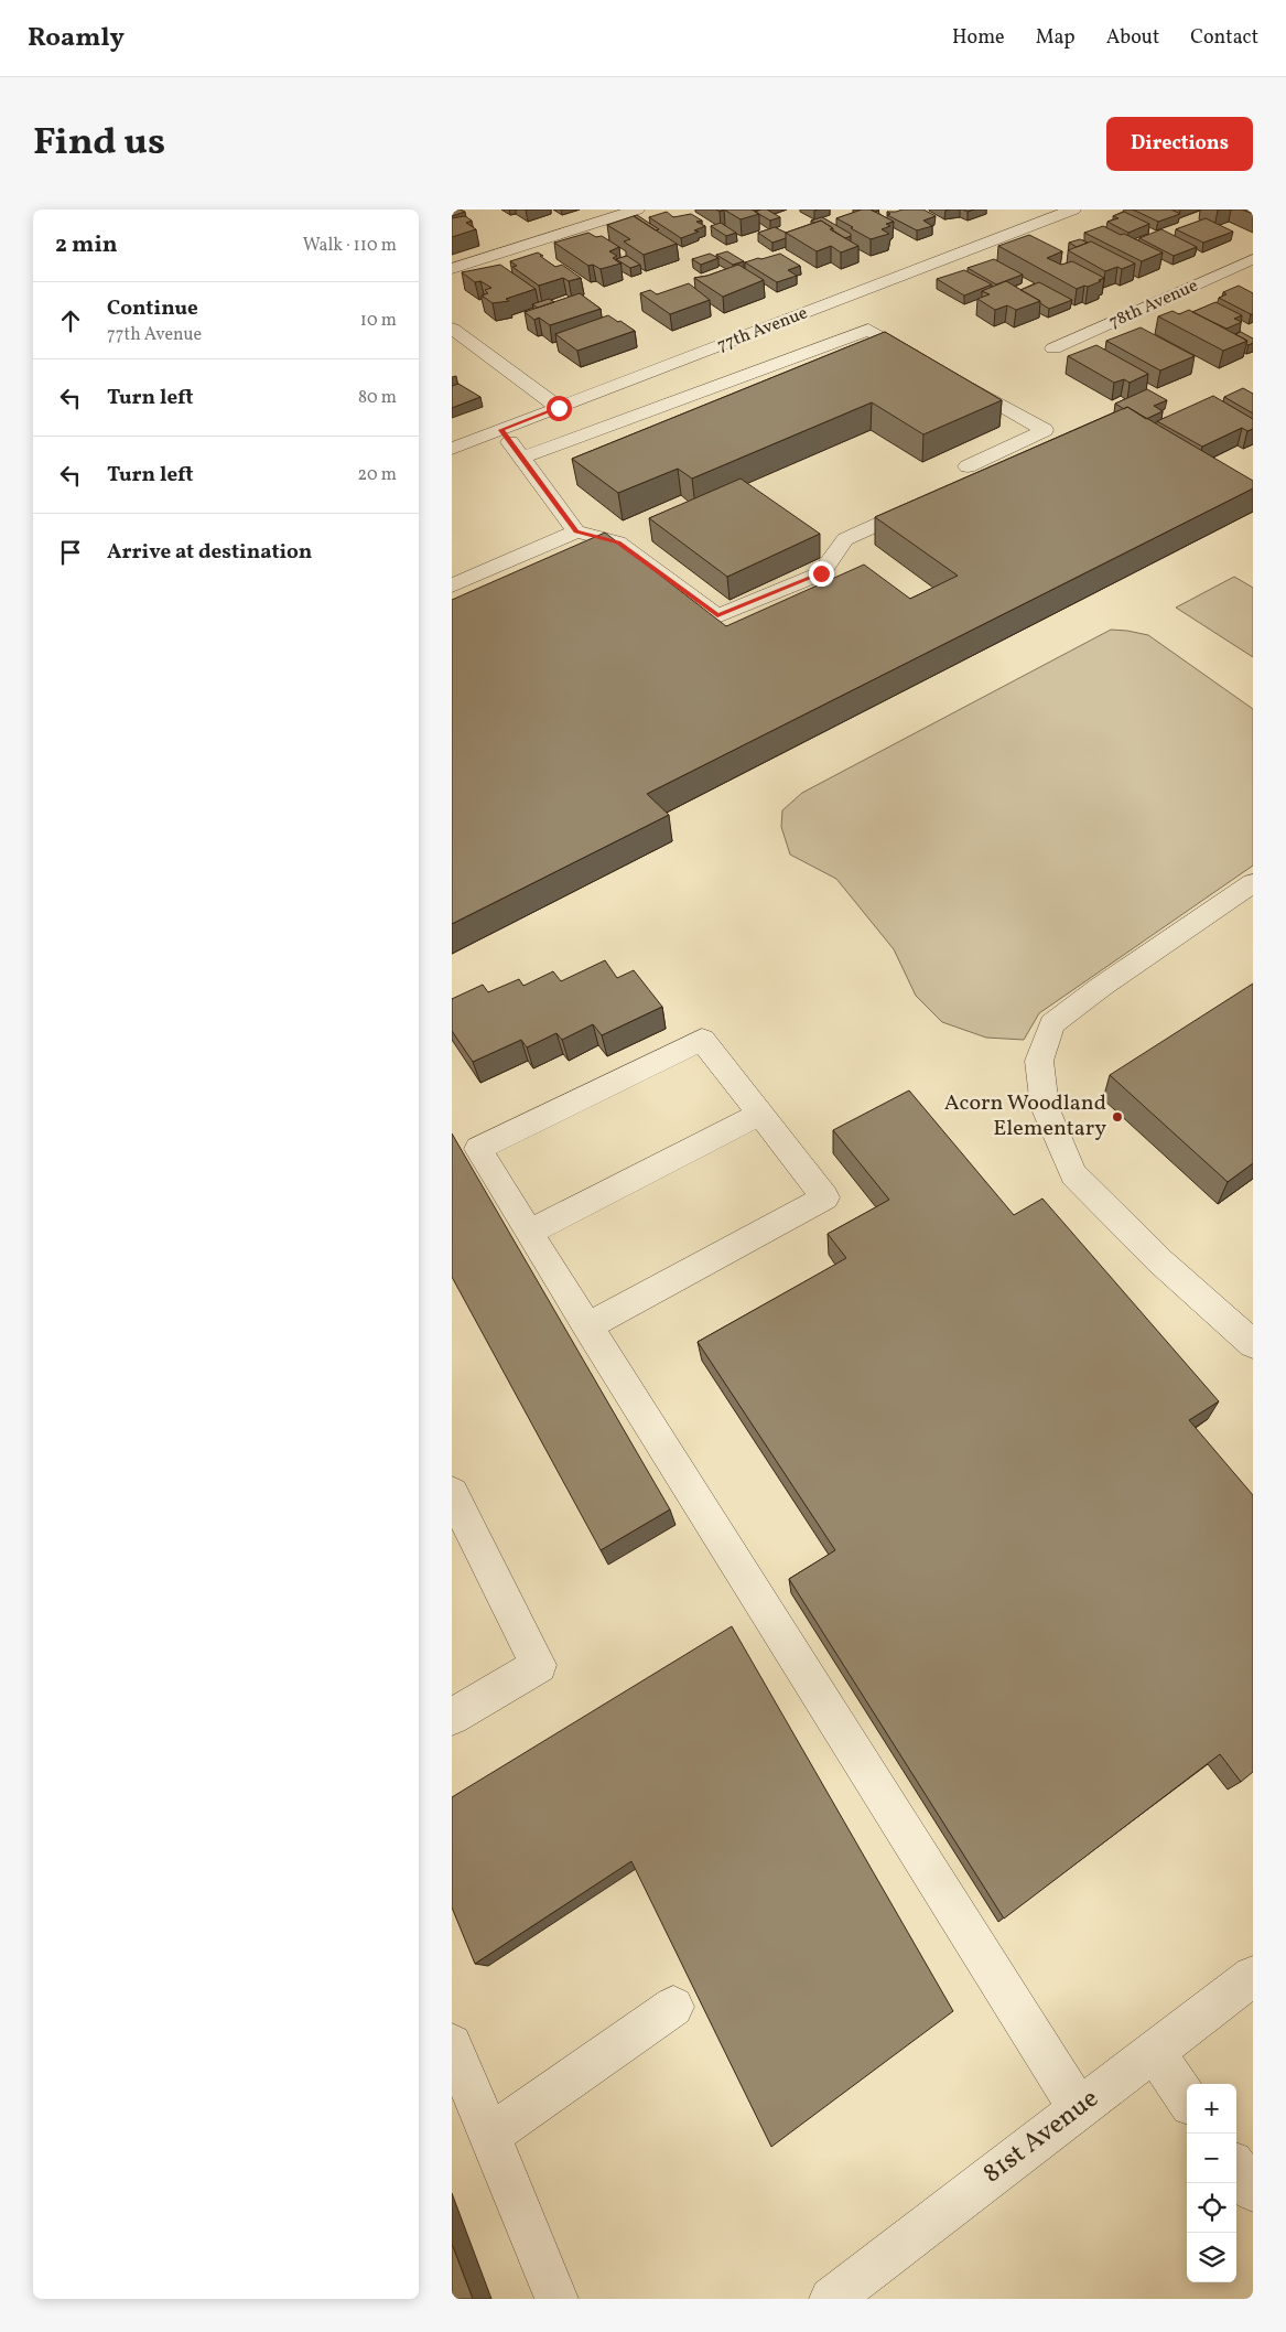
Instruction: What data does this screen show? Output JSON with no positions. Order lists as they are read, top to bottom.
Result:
{
  "streets": {
    "street": ["78th Avenue", "77th Avenue", "81st Avenue"]
  },
  "places": ["Acorn Woodland Elementary"],
  "page": {
    "header": "Roamly",
    "nav": [
      "Home",
      "Map",
      "About",
      "Contact"
    ],
    "title": "Find us",
    "buttons": "Directions",
    "heading": ["2 min", "Walk · 110 m"],
    "list": [
      ["Continue", "77th Avenue", "10 m"],
      ["Turn left", "80 m"],
      ["Turn left", "20 m"],
      "Arrive at destination"
    ],
    "map_buttons": ["+", "−"]
  }
}
